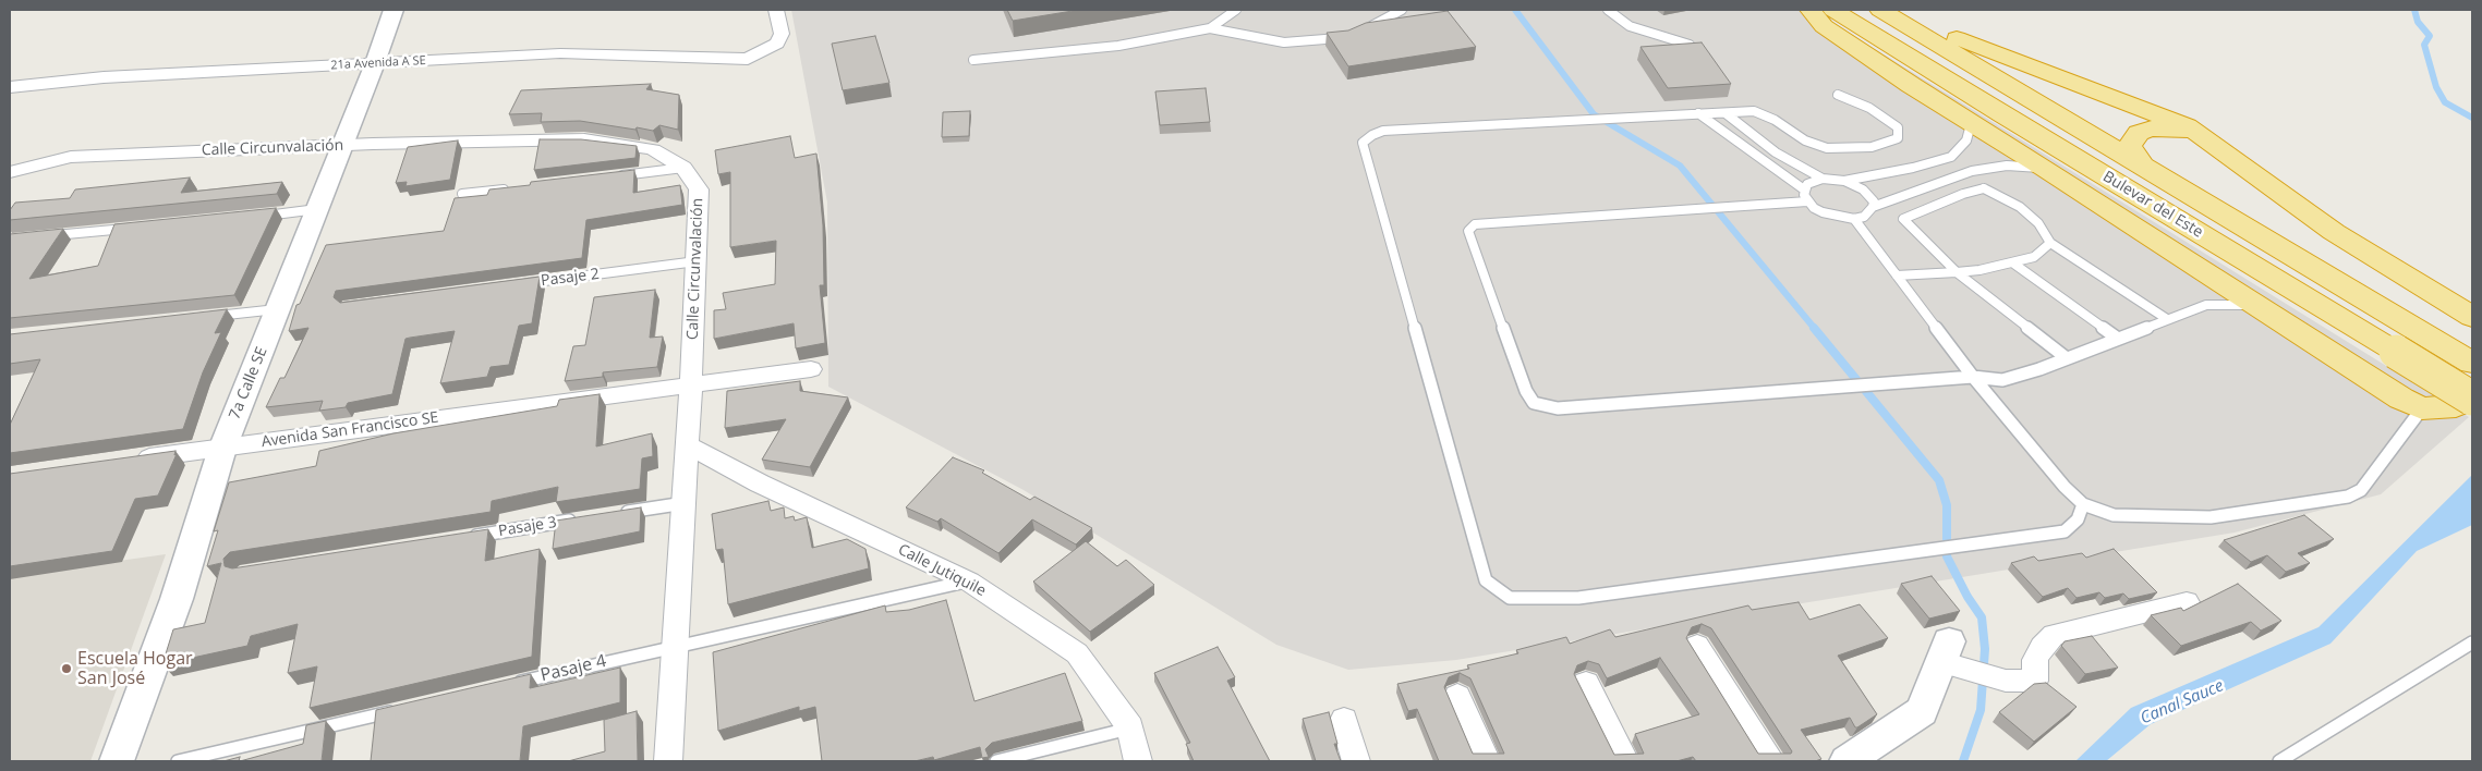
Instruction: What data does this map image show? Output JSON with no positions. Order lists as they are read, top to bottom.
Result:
{
  "streets": {
    "highway": ["Bulevar del Este"],
    "street": [
      "21a Avenida A SE",
      "Calle Circunvalación",
      "7a Calle SE",
      "Avenida San Francisco SE",
      "Calle Jutiquile"
    ],
    "lane": ["Pasaje 2", "Pasaje 3", "Pasaje 4"]
  },
  "crossings": [
    ["21a Avenida A SE", "7a Calle SE"],
    ["Calle Circunvalación", "Pasaje 2"],
    ["Calle Circunvalación", "7a Calle SE"],
    ["Calle Circunvalación", "Avenida San Francisco SE"],
    ["Calle Circunvalación", "Calle Jutiquile"],
    ["Calle Circunvalación", "Pasaje 4"],
    ["7a Calle SE", "Avenida San Francisco SE"],
    ["Calle Jutiquile", "Pasaje 4"]
  ],
  "water": ["Canal Sauce"],
  "places": ["Escuela Hogar San José"]
}
